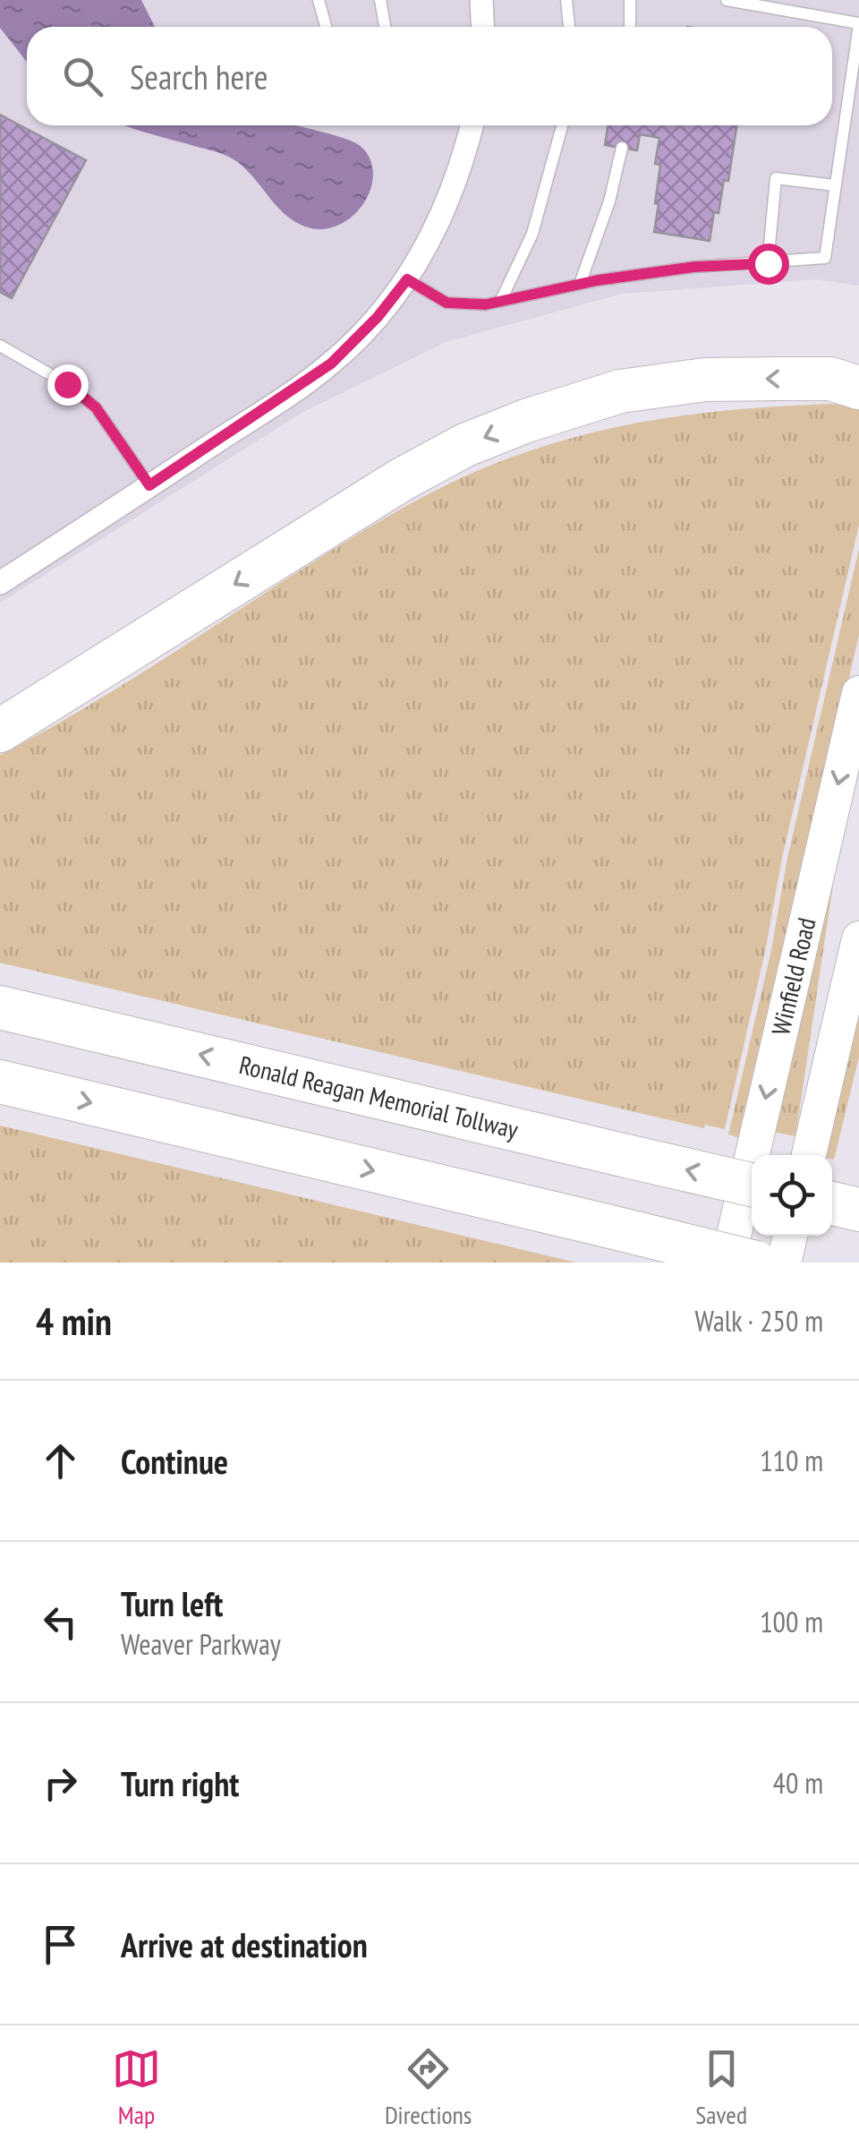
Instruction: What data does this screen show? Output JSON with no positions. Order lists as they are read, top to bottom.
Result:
{
  "streets": {
    "highway": ["Ronald Reagan Memorial Tollway"],
    "main road": ["Winfield Road"]
  },
  "page": {
    "search": "Search here",
    "heading": ["4 min", "Walk · 250 m"],
    "list": [
      ["Continue", "110 m"],
      ["Turn left", "Weaver Parkway", "100 m"],
      ["Turn right", "40 m"],
      "Arrive at destination"
    ],
    "nav": ["Map", "Directions", "Saved"]
  }
}
